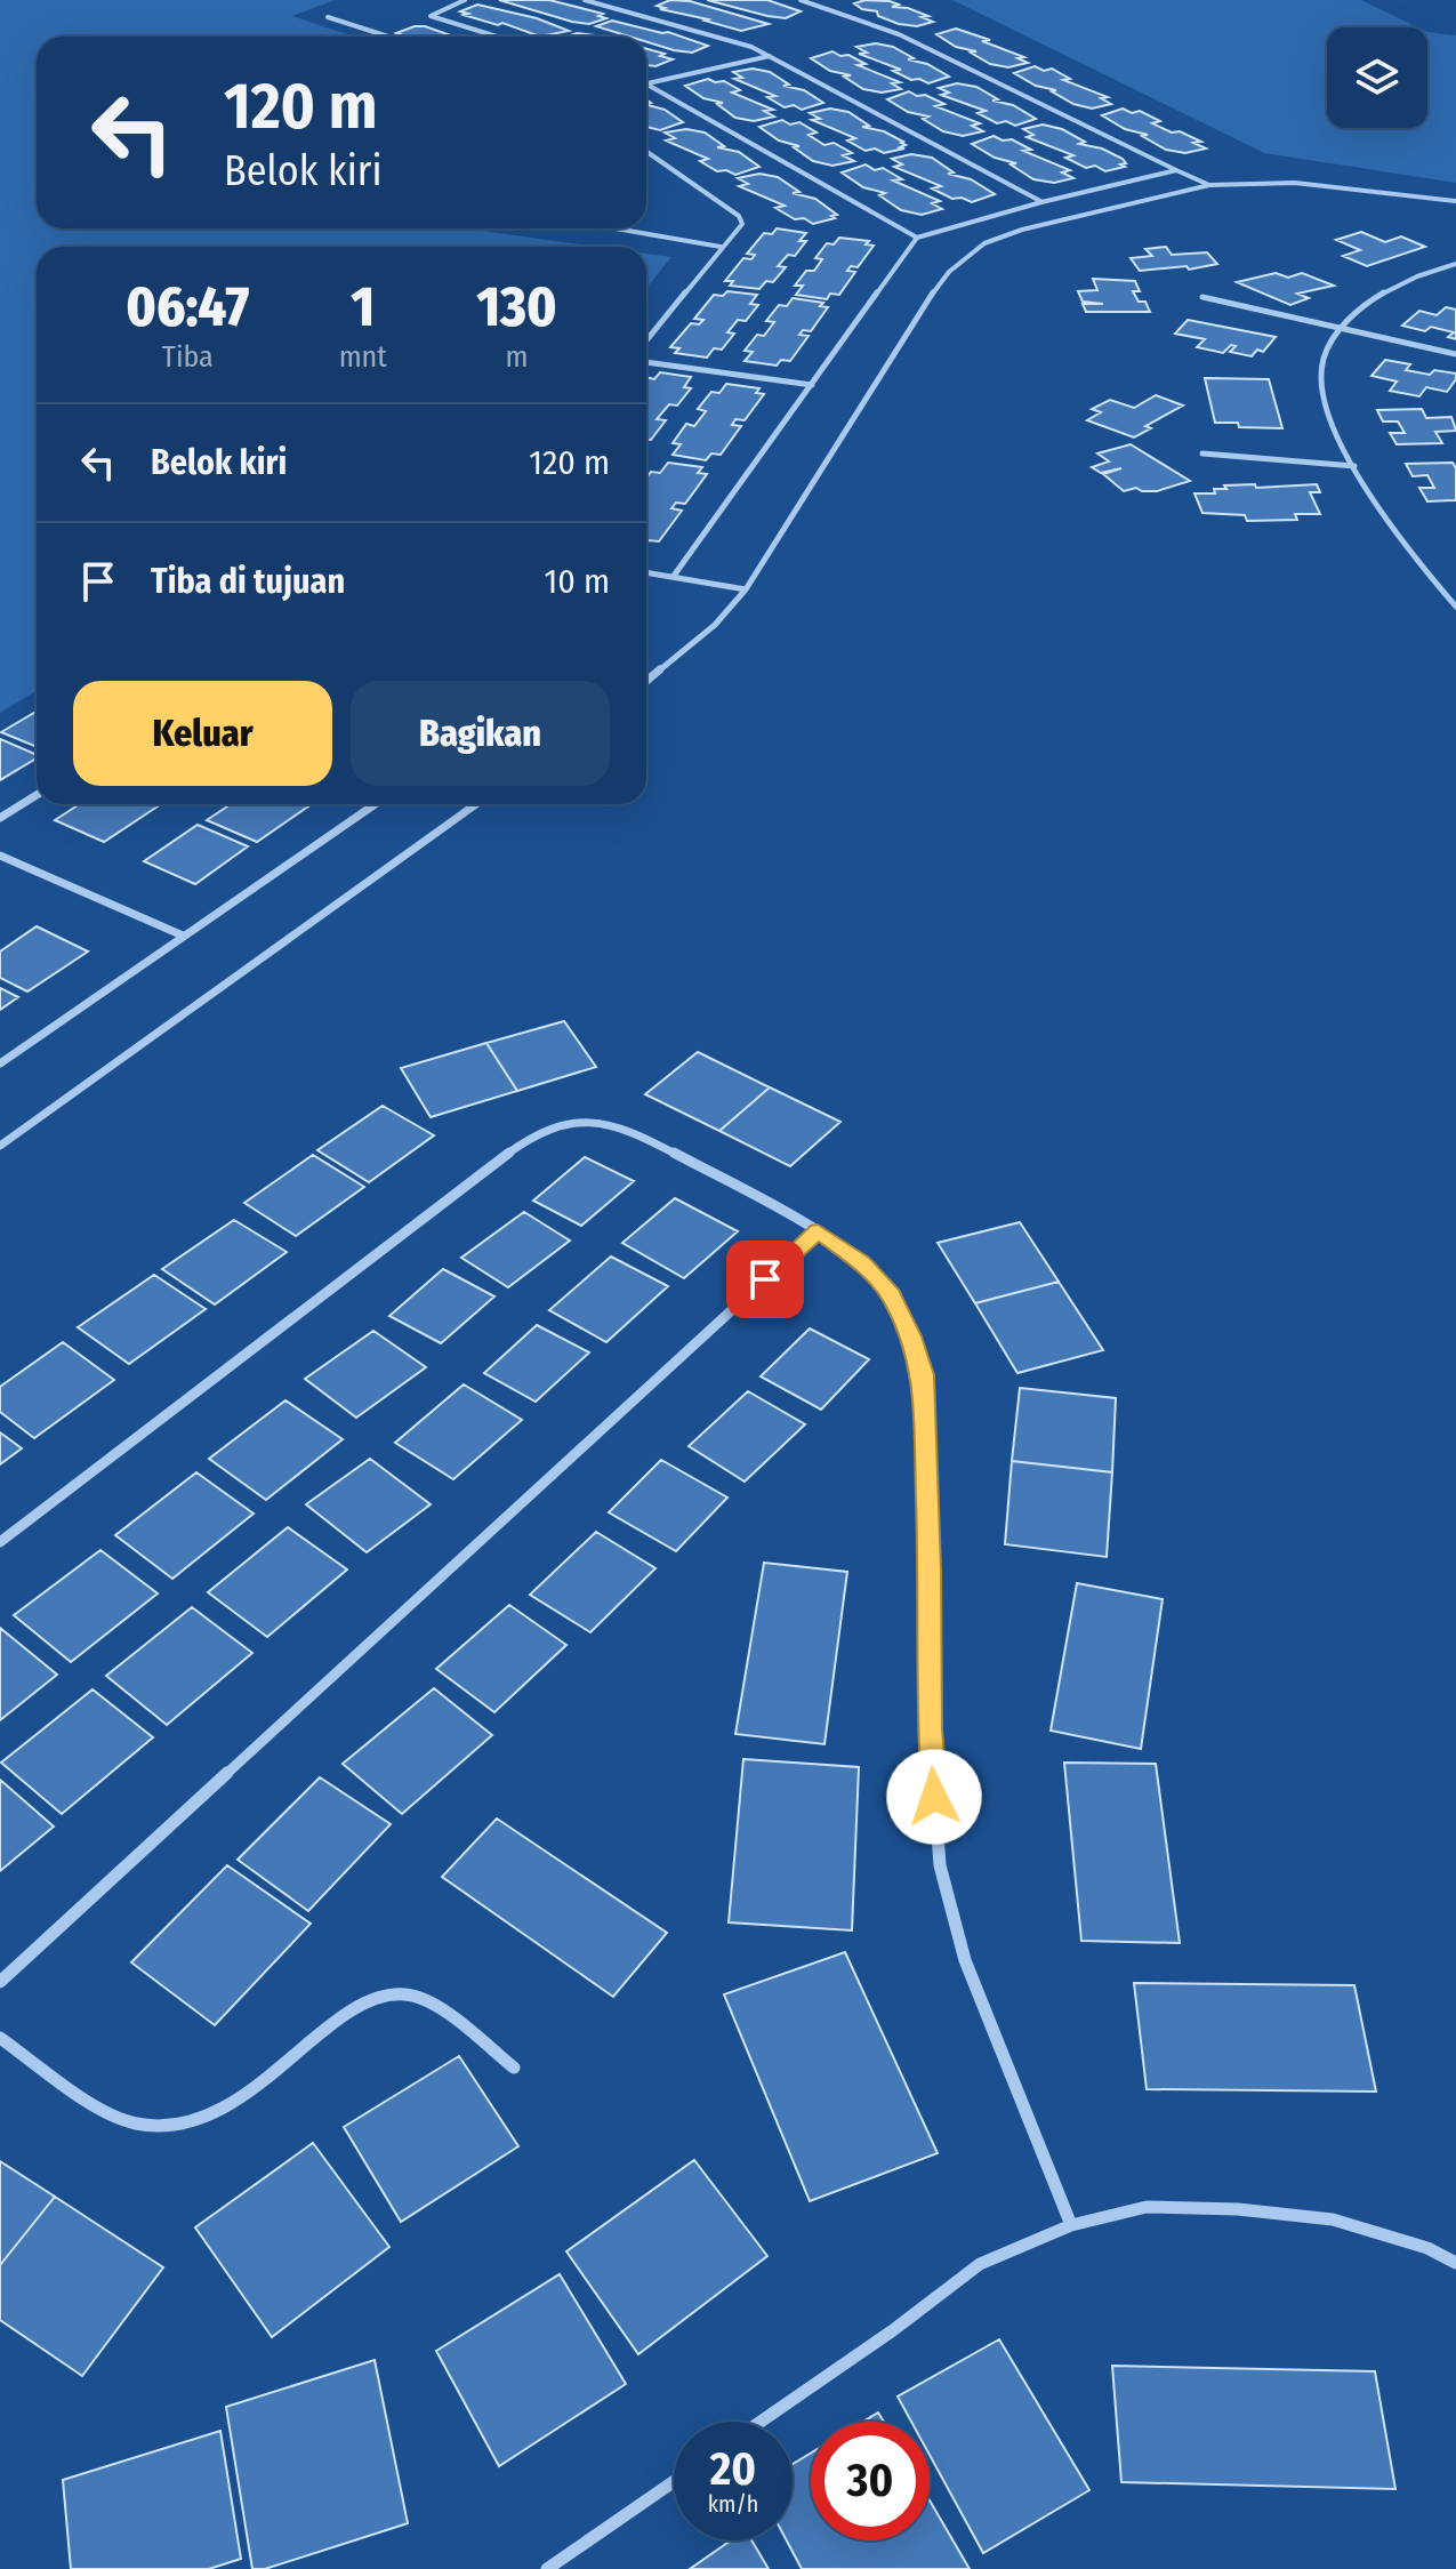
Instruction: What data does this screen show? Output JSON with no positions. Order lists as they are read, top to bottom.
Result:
{
  "page": {
    "turn": ["120 m", "Belok kiri"],
    "eta": [
      "06:47",
      "Tiba",
      "1",
      "mnt",
      "130",
      "m"
    ],
    "list": [
      {
        "name": "Belok kiri",
        "value": "120 m"
      },
      {
        "name": "Tiba di tujuan",
        "value": "10 m"
      }
    ],
    "buttons": ["Keluar", "Bagikan"],
    "speed": "20 km/h",
    "limit": "30"
  }
}
